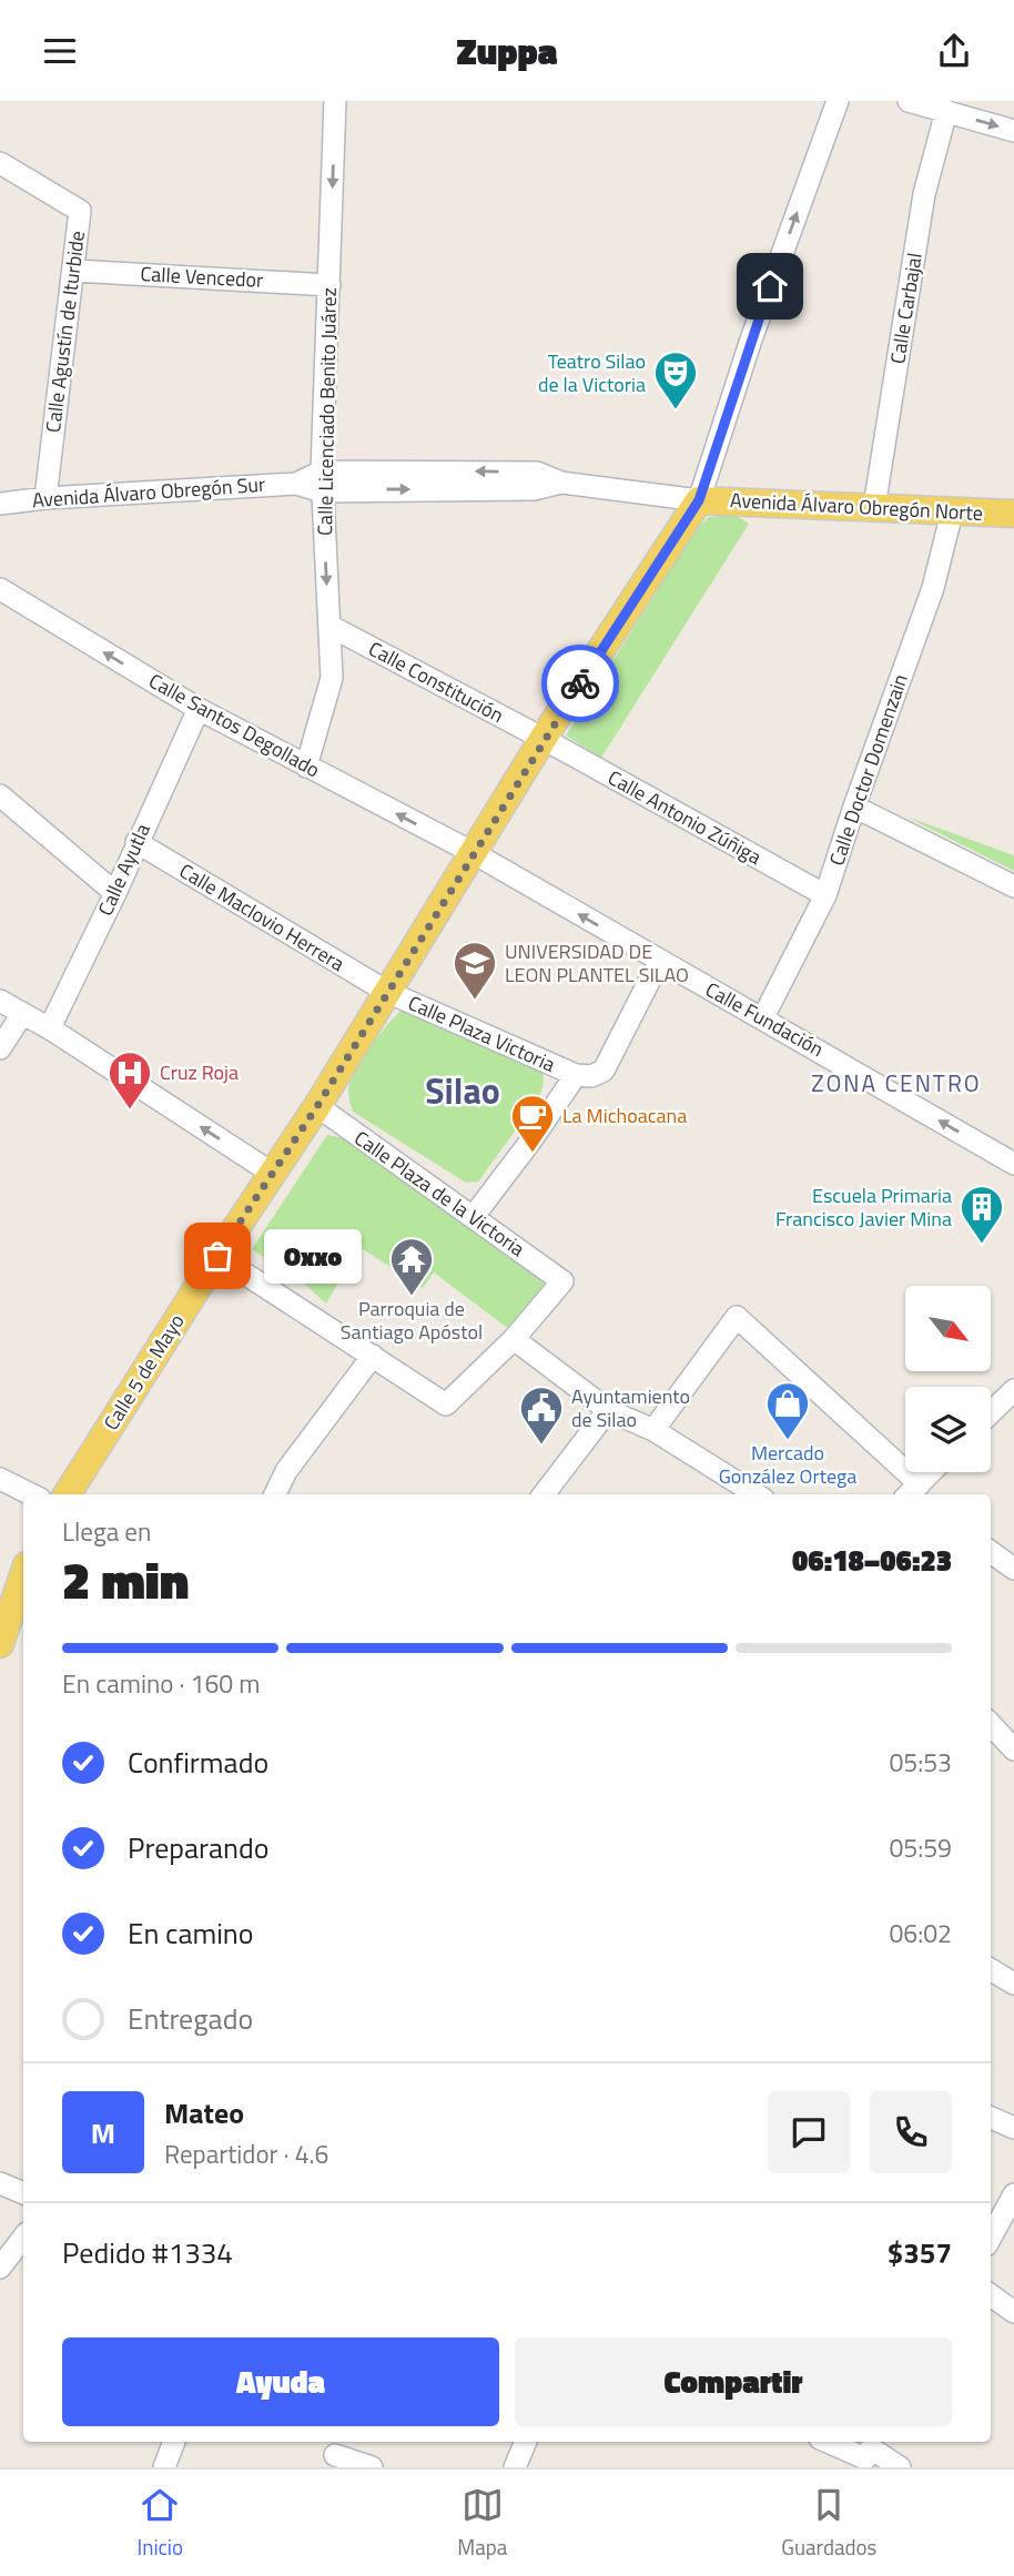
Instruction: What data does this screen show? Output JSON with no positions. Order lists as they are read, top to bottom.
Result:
{
  "streets": {
    "main road": ["Avenida Álvaro Obregón Norte", "Calle 5 de Mayo"],
    "street": [
      "Calle Vencedor",
      "Calle Carbajal",
      "Calle Agustín de Iturbide",
      "Calle Licenciado Benito Juárez",
      "Avenida Álvaro Obregón Sur",
      "Calle Constitución",
      "Calle Santos Degollado",
      "Calle Doctor Domenzain",
      "Calle Antonio Zúñiga",
      "Calle Ayutla",
      "Calle Maclovio Herrera",
      "Calle Fundación",
      "Calle Plaza Victoria",
      "Calle Plaza de la Victoria"
    ]
  },
  "crossings": [
    ["Calle Vencedor", "Calle Agustín de Iturbide"],
    ["Calle Vencedor", "Calle Licenciado Benito Juárez"],
    ["Calle Carbajal", "Avenida Álvaro Obregón Norte"],
    ["Calle Agustín de Iturbide", "Avenida Álvaro Obregón Sur"],
    ["Calle Licenciado Benito Juárez", "Avenida Álvaro Obregón Sur"],
    ["Calle Licenciado Benito Juárez", "Calle Constitución"],
    ["Calle Licenciado Benito Juárez", "Calle Santos Degollado"],
    ["Avenida Álvaro Obregón Sur", "Avenida Álvaro Obregón Norte"],
    ["Avenida Álvaro Obregón Sur", "Calle 5 de Mayo"],
    ["Avenida Álvaro Obregón Norte", "Calle Doctor Domenzain"],
    ["Avenida Álvaro Obregón Norte", "Calle 5 de Mayo"],
    ["Calle Constitución", "Calle Antonio Zúñiga"],
    ["Calle Constitución", "Calle 5 de Mayo"],
    ["Calle Santos Degollado", "Calle Ayutla"],
    ["Calle Santos Degollado", "Calle Fundación"],
    ["Calle Santos Degollado", "Calle 5 de Mayo"],
    ["Calle Doctor Domenzain", "Calle Antonio Zúñiga"],
    ["Calle Doctor Domenzain", "Calle Fundación"],
    ["Calle Antonio Zúñiga", "Calle 5 de Mayo"],
    ["Calle Ayutla", "Calle Maclovio Herrera"],
    ["Calle Maclovio Herrera", "Calle Plaza Victoria"],
    ["Calle Maclovio Herrera", "Calle 5 de Mayo"],
    ["Calle Fundación", "Calle 5 de Mayo"],
    ["Calle Plaza Victoria", "Calle 5 de Mayo"],
    ["Calle Plaza de la Victoria", "Calle 5 de Mayo"]
  ],
  "one_way": ["Calle Licenciado Benito Juárez", "Calle Santos Degollado", "Calle Fundación"],
  "districts": ["ZONA CENTRO", "Silao"],
  "places": {
    "theatre": ["Teatro Silao de la Victoria"],
    "school or university": ["UNIVERSIDAD DE LEON PLANTEL SILAO"],
    "hospital": ["Cruz Roja"],
    "cafe": ["La Michoacana"],
    "building": ["Escuela Primaria Francisco Javier Mina"],
    "other": ["Oxxo"],
    "temple": ["Parroquia de Santiago Apóstol"],
    "shop": ["Mercado González Ortega"],
    "public building": ["Ayuntamiento de Silao"]
  },
  "north": "bottom right",
  "page": {
    "header": "Zuppa",
    "bubble": "Oxxo",
    "heading": ["2 min", "Llega en", "06:18–06:23"],
    "panel": [
      "Mateo",
      "Repartidor · 4.6",
      "Pedido #1334",
      "$357"
    ],
    "bar": "En camino · 160 m",
    "list": [
      ["Confirmado", "05:53"],
      ["Preparando", "05:59"],
      ["En camino", "06:02"],
      "Entregado"
    ],
    "round": "M",
    "buttons": ["Ayuda", "Compartir"],
    "tabs": ["Inicio", "Mapa", "Guardados"]
  }
}
